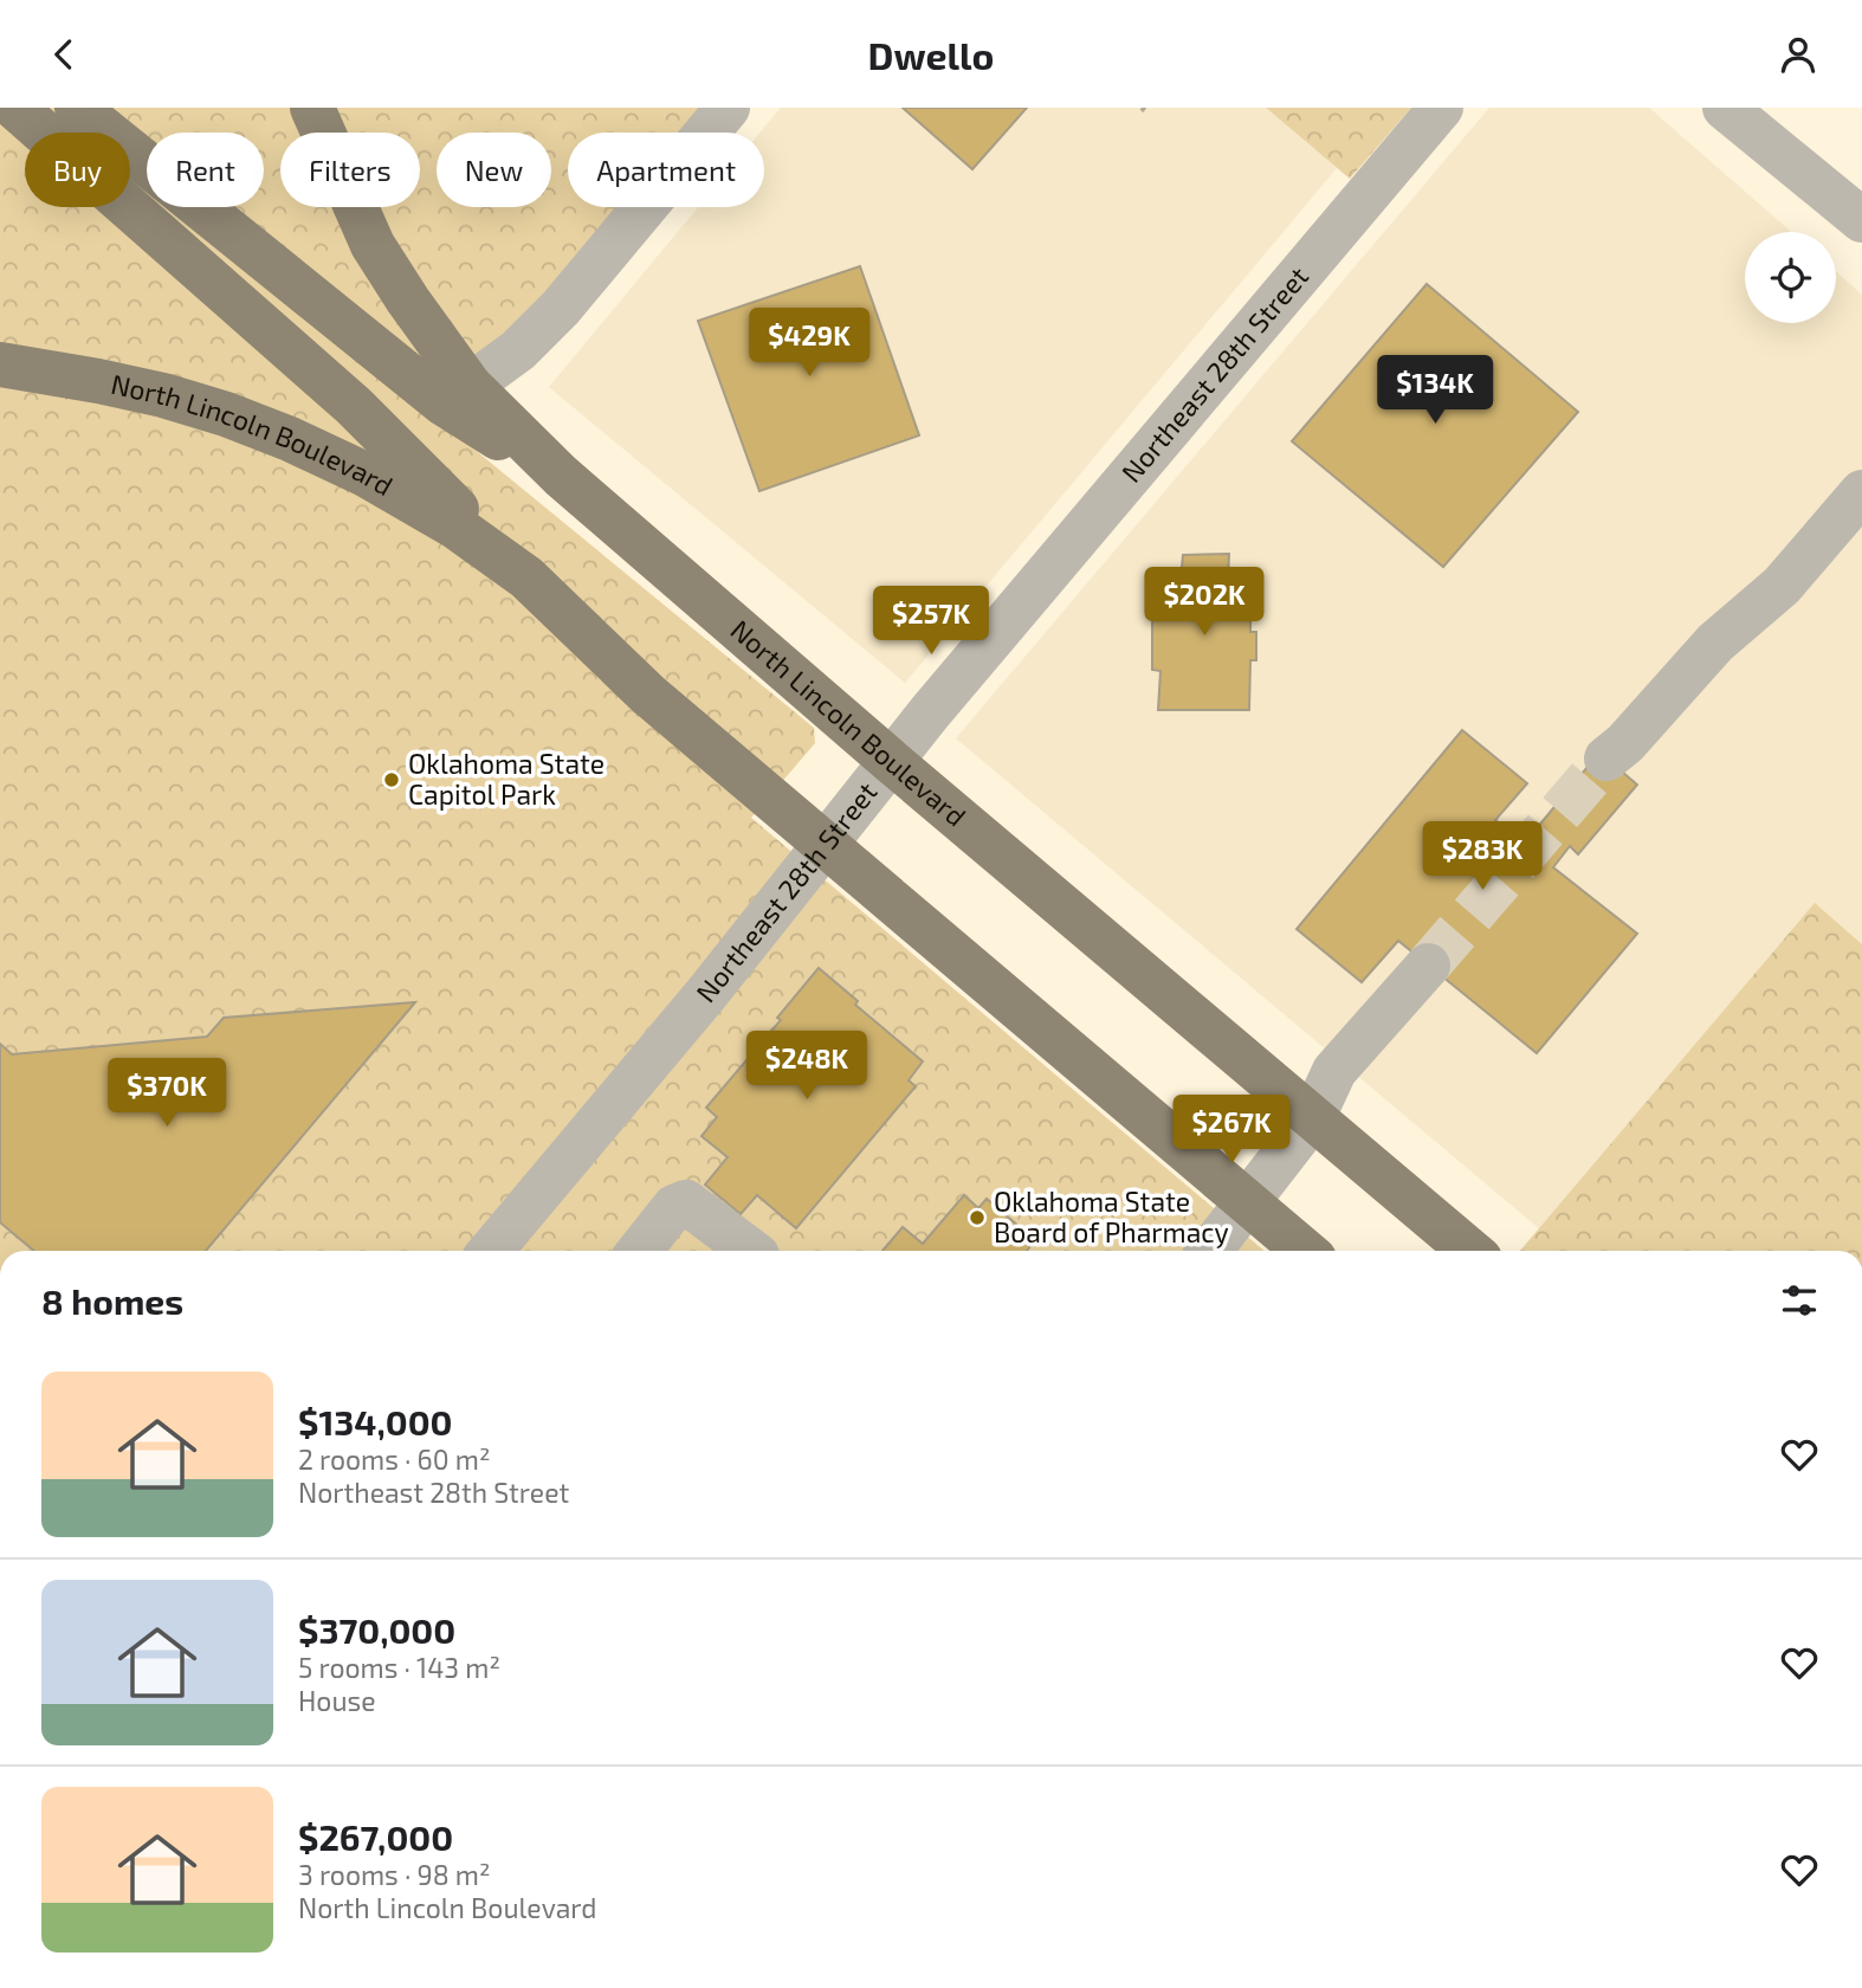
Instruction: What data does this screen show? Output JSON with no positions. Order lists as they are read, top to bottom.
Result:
{
  "streets": {
    "main road": ["North Lincoln Boulevard"],
    "street": ["Northeast 28th Street"]
  },
  "crossings": [
    ["Northeast 28th Street", "North Lincoln Boulevard"]
  ],
  "places": ["Oklahoma State Capitol Park", "Oklahoma State Board of Pharmacy"],
  "page": {
    "header": "Dwello",
    "chip": [
      "Buy",
      "Rent",
      "Filters",
      "New",
      "Apartment"
    ],
    "price": [
      "$429K",
      "$134K",
      "$202K",
      "$257K",
      "$283K",
      "$248K",
      "$370K",
      "$267K"
    ],
    "heading": "8 homes",
    "list": [
      {
        "name": "$134,000",
        "note": "2 rooms · 60 m² · Northeast 28th Street"
      },
      {
        "name": "$370,000",
        "note": "5 rooms · 143 m² · House"
      },
      {
        "name": "$267,000",
        "note": "3 rooms · 98 m² · North Lincoln Boulevard"
      }
    ]
  }
}
